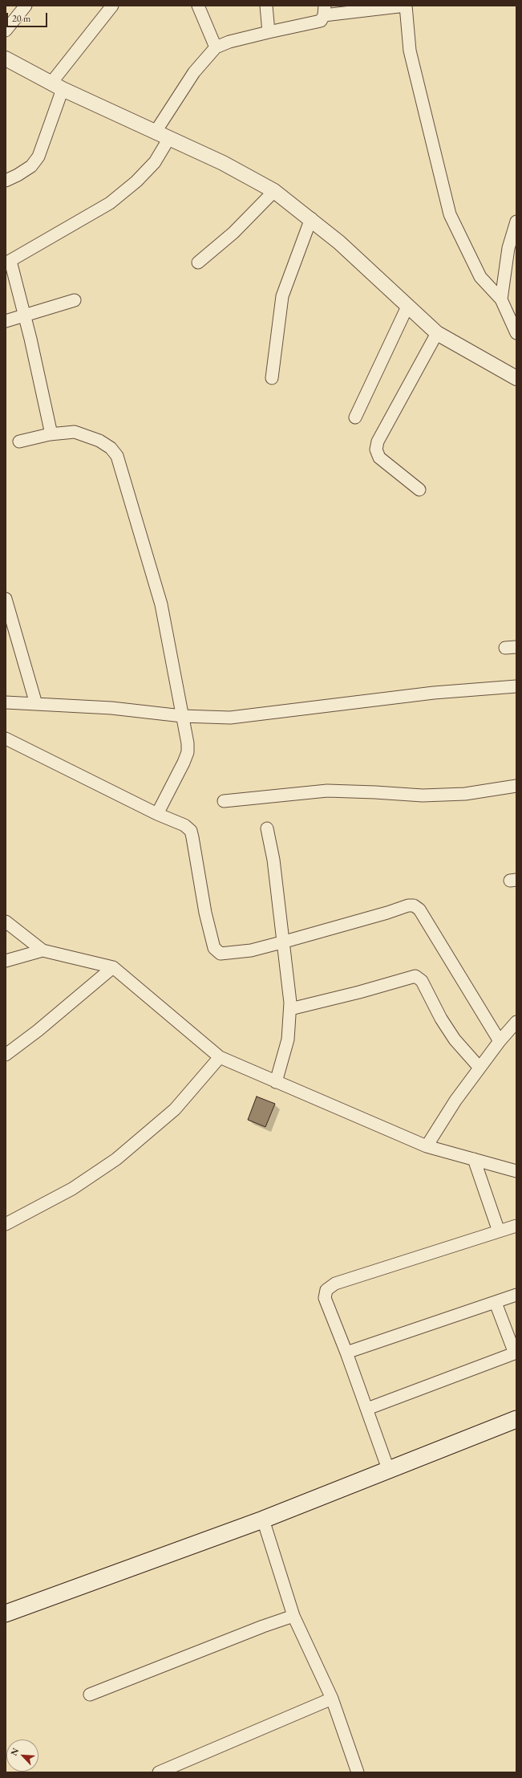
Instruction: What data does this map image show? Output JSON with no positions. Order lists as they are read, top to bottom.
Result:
{
  "scale_bar": "20 m",
  "north": "top left"
}
